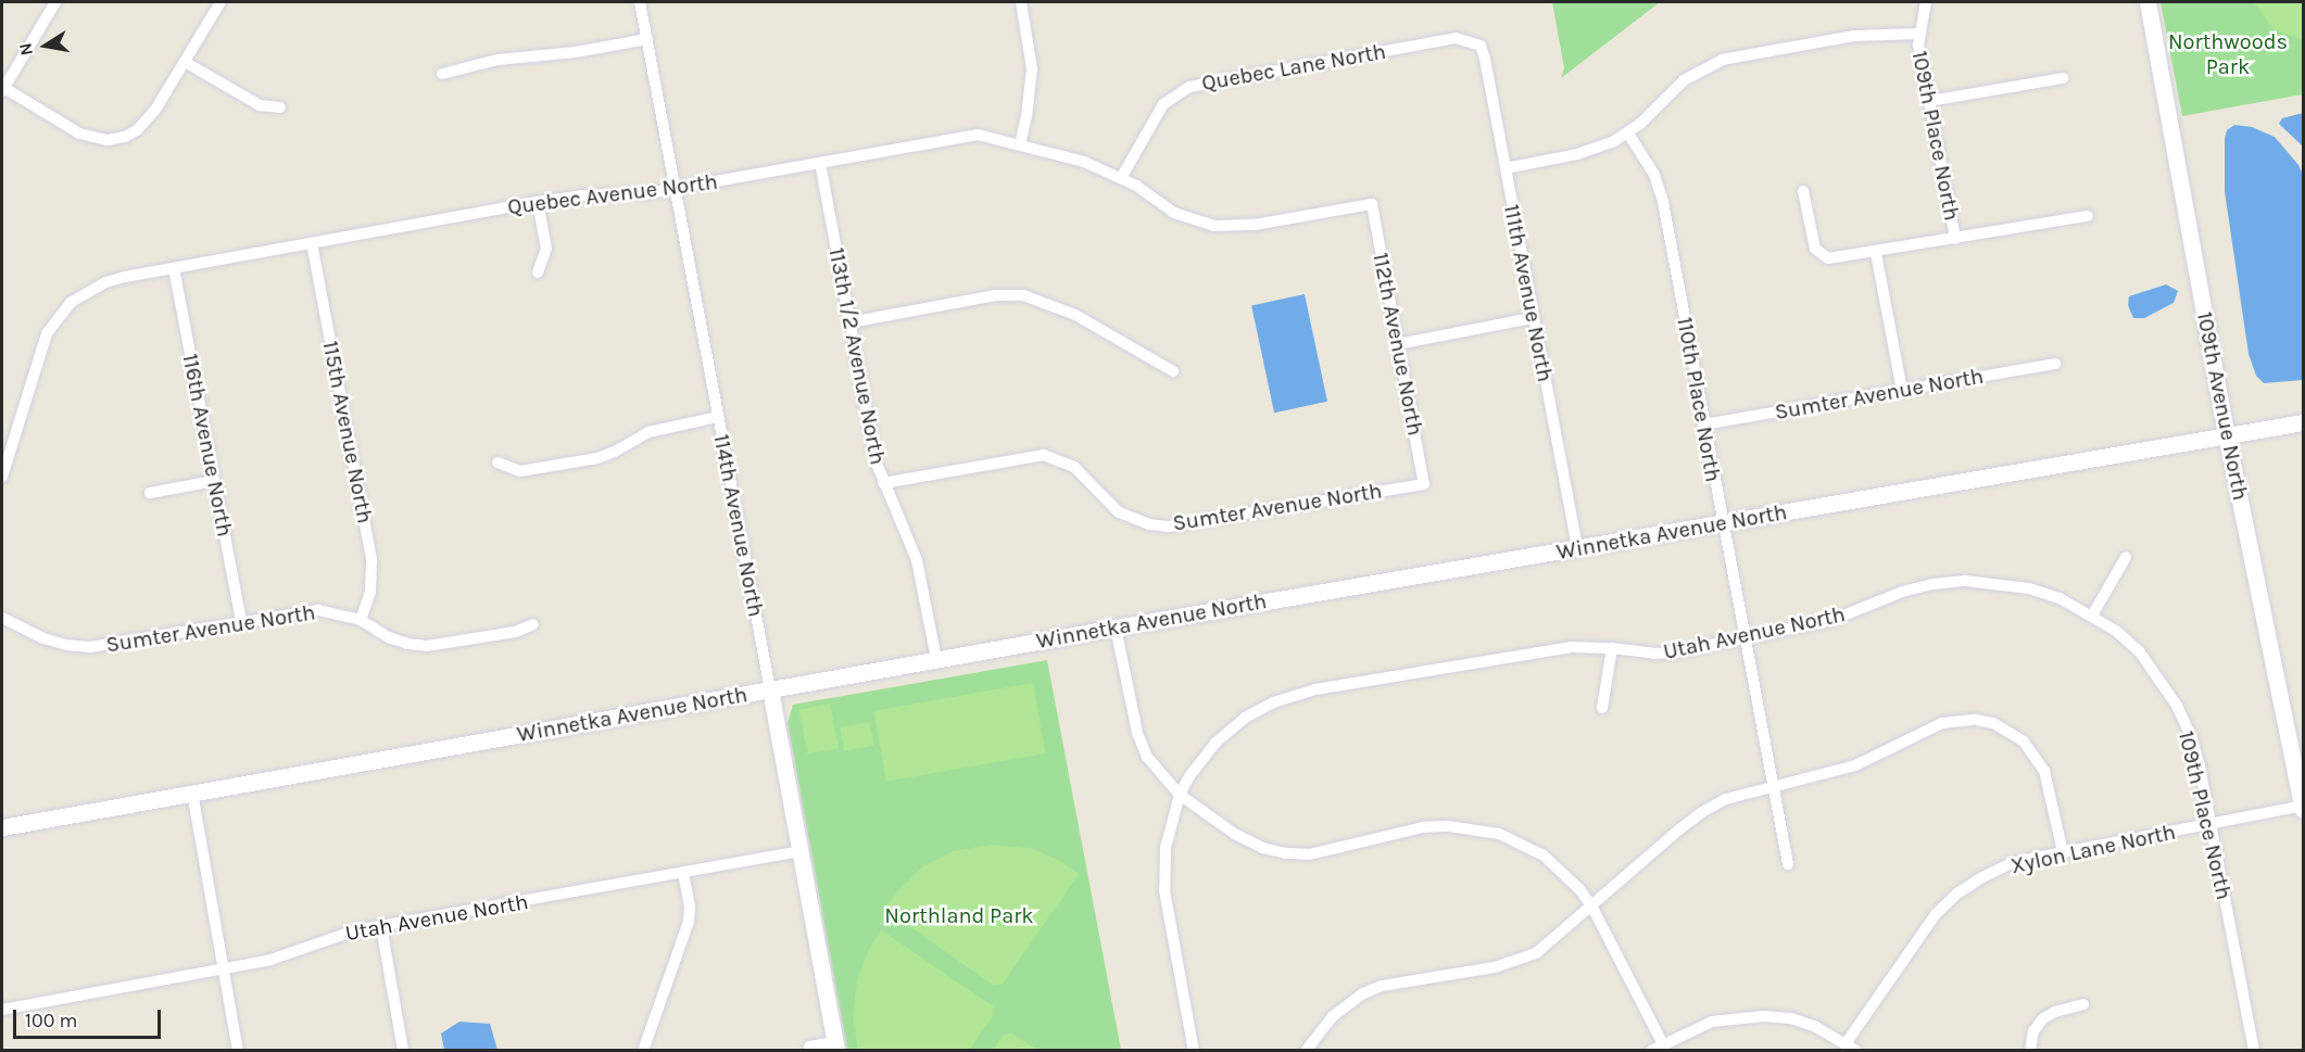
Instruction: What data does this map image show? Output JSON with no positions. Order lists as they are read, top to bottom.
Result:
{
  "streets": {
    "street": [
      "Quebec Lane North",
      "109th Place North",
      "Quebec Avenue North",
      "111th Avenue North",
      "112th Avenue North",
      "113th 1/2 Avenue North",
      "Sumter Avenue North",
      "110th Place North",
      "109th Avenue North",
      "115th Avenue North",
      "116th Avenue North",
      "114th Avenue North",
      "Winnetka Avenue North",
      "Utah Avenue North",
      "Xylon Lane North"
    ]
  },
  "crossings": [
    ["Quebec Lane North", "Quebec Avenue North"],
    ["Quebec Lane North", "111th Avenue North"],
    ["109th Place North", "Utah Avenue North"],
    ["109th Place North", "Xylon Lane North"],
    ["Quebec Avenue North", "112th Avenue North"],
    ["Quebec Avenue North", "113th 1/2 Avenue North"],
    ["Quebec Avenue North", "115th Avenue North"],
    ["Quebec Avenue North", "116th Avenue North"],
    ["Quebec Avenue North", "114th Avenue North"],
    ["111th Avenue North", "Winnetka Avenue North"],
    ["112th Avenue North", "Sumter Avenue North"],
    ["113th 1/2 Avenue North", "Sumter Avenue North"],
    ["113th 1/2 Avenue North", "Winnetka Avenue North"],
    ["Sumter Avenue North", "110th Place North"],
    ["Sumter Avenue North", "115th Avenue North"],
    ["Sumter Avenue North", "116th Avenue North"],
    ["110th Place North", "Winnetka Avenue North"],
    ["110th Place North", "Utah Avenue North"],
    ["109th Avenue North", "Winnetka Avenue North"],
    ["109th Avenue North", "Xylon Lane North"],
    ["114th Avenue North", "Winnetka Avenue North"],
    ["114th Avenue North", "Utah Avenue North"]
  ],
  "parks": ["Northwoods Park", "Northland Park"],
  "scale_bar": "100 m",
  "north": "left"
}
